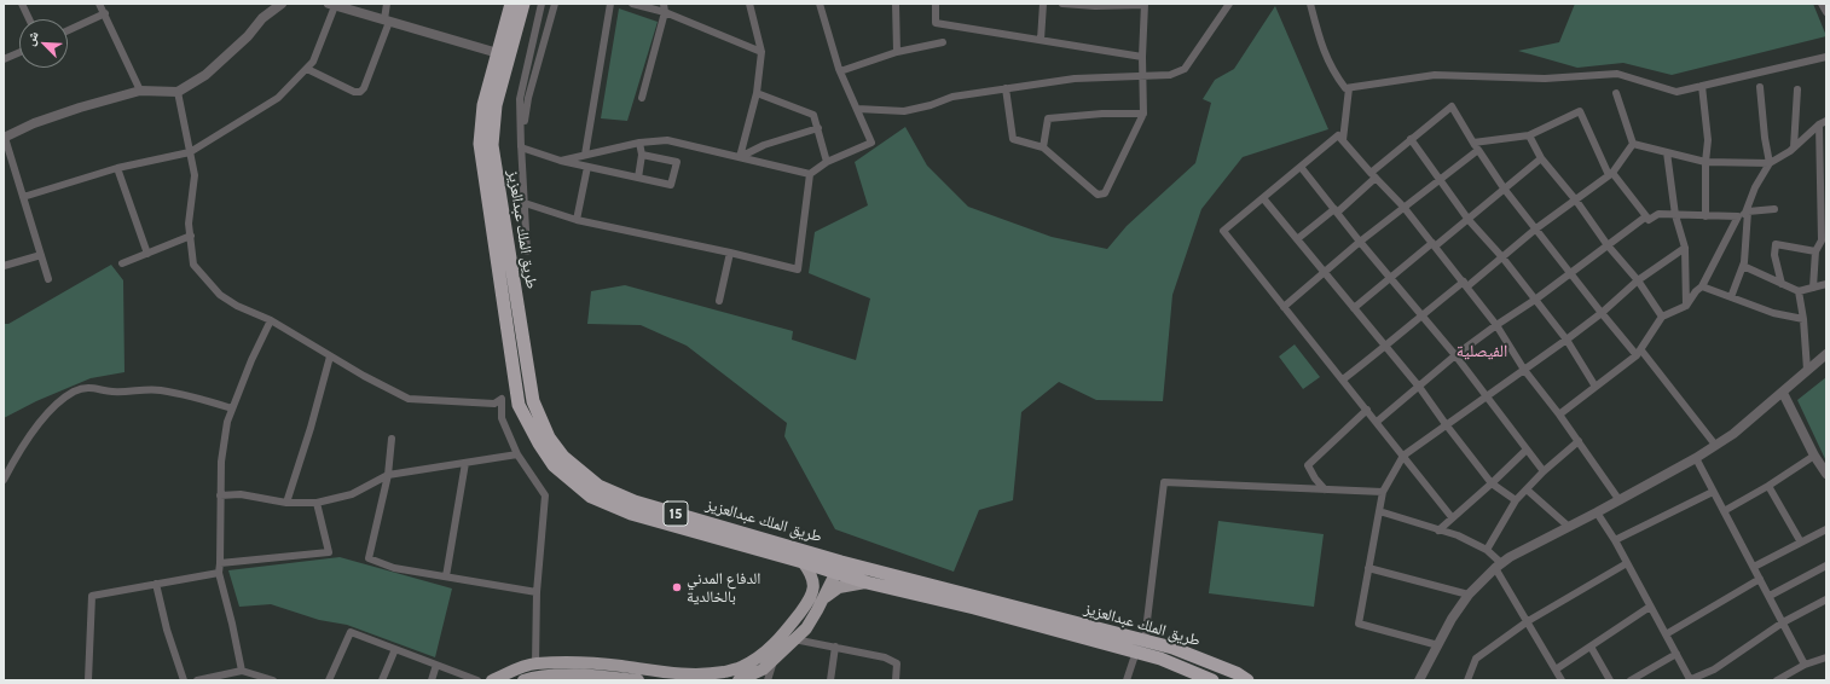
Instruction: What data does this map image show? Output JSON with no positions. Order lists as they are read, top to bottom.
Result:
{
  "streets": {
    "highway": ["طريق الملك عبدالعزيز", "15"]
  },
  "districts": ["الفيصلية"],
  "places": ["الدفاع المدني بالخالدية"],
  "north": "top left"
}
